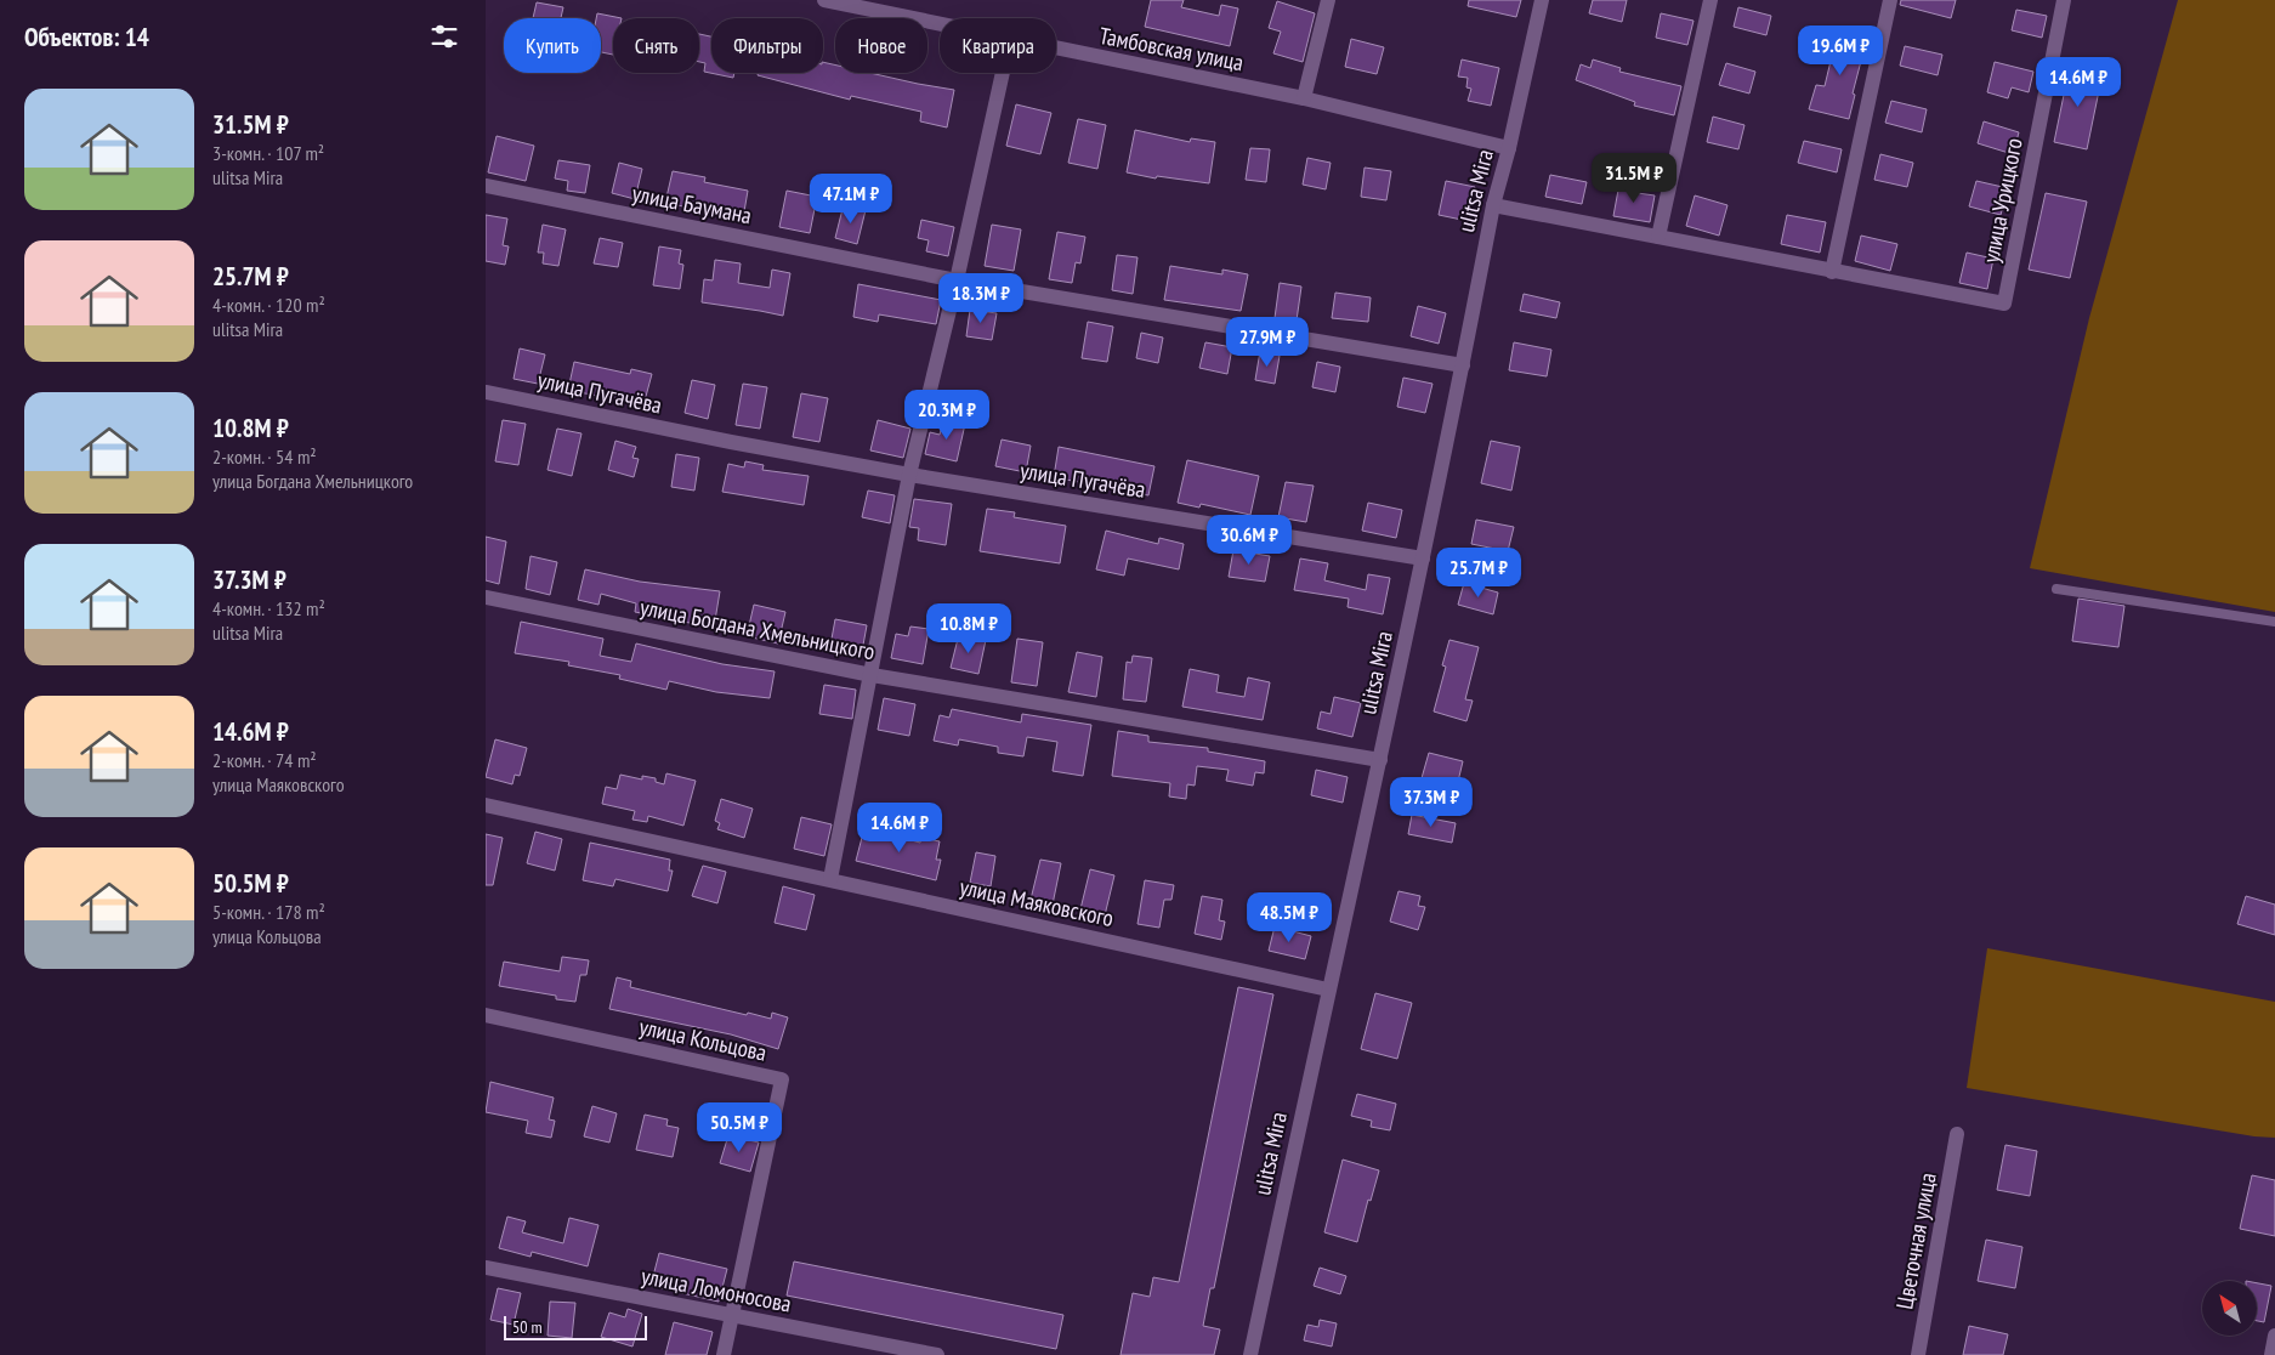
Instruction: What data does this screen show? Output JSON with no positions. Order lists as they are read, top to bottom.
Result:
{
  "streets": {
    "street": [
      "Тамбовская улица",
      "ulitsa Mira",
      "улица Урицкого",
      "улица Баумана",
      "улица Пугачёва",
      "улица Богдана Хмельницкого",
      "улица Маяковского",
      "улица Кольцова",
      "Цветочная улица",
      "улица Ломоносова"
    ]
  },
  "crossings": [
    ["Тамбовская улица", "ulitsa Mira"],
    ["ulitsa Mira", "улица Баумана"],
    ["ulitsa Mira", "улица Пугачёва"],
    ["ulitsa Mira", "улица Богдана Хмельницкого"],
    ["ulitsa Mira", "улица Маяковского"],
    ["улица Кольцова", "улица Ломоносова"]
  ],
  "scale_bar": "50 m",
  "north": "top left",
  "page": {
    "heading": "Объектов: 14",
    "chip": [
      "Купить",
      "Снять",
      "Фильтры",
      "Новое",
      "Квартира"
    ],
    "price": [
      "19.6M ₽",
      "14.6M ₽",
      "31.5M ₽",
      "47.1M ₽",
      "18.3M ₽",
      "27.9M ₽",
      "20.3M ₽",
      "30.6M ₽",
      "25.7M ₽",
      "10.8M ₽",
      "37.3M ₽",
      "14.6M ₽",
      "48.5M ₽",
      "50.5M ₽"
    ],
    "list": [
      {
        "name": "31.5M ₽",
        "note": "3-комн. · 107 m² · ulitsa Mira"
      },
      {
        "name": "25.7M ₽",
        "note": "4-комн. · 120 m² · ulitsa Mira"
      },
      {
        "name": "10.8M ₽",
        "note": "2-комн. · 54 m² · улица Богдана Хмельницкого"
      },
      {
        "name": "37.3M ₽",
        "note": "4-комн. · 132 m² · ulitsa Mira"
      },
      {
        "name": "14.6M ₽",
        "note": "2-комн. · 74 m² · улица Маяковского"
      },
      {
        "name": "50.5M ₽",
        "note": "5-комн. · 178 m² · улица Кольцова"
      }
    ],
    "scale": "50 m"
  }
}
